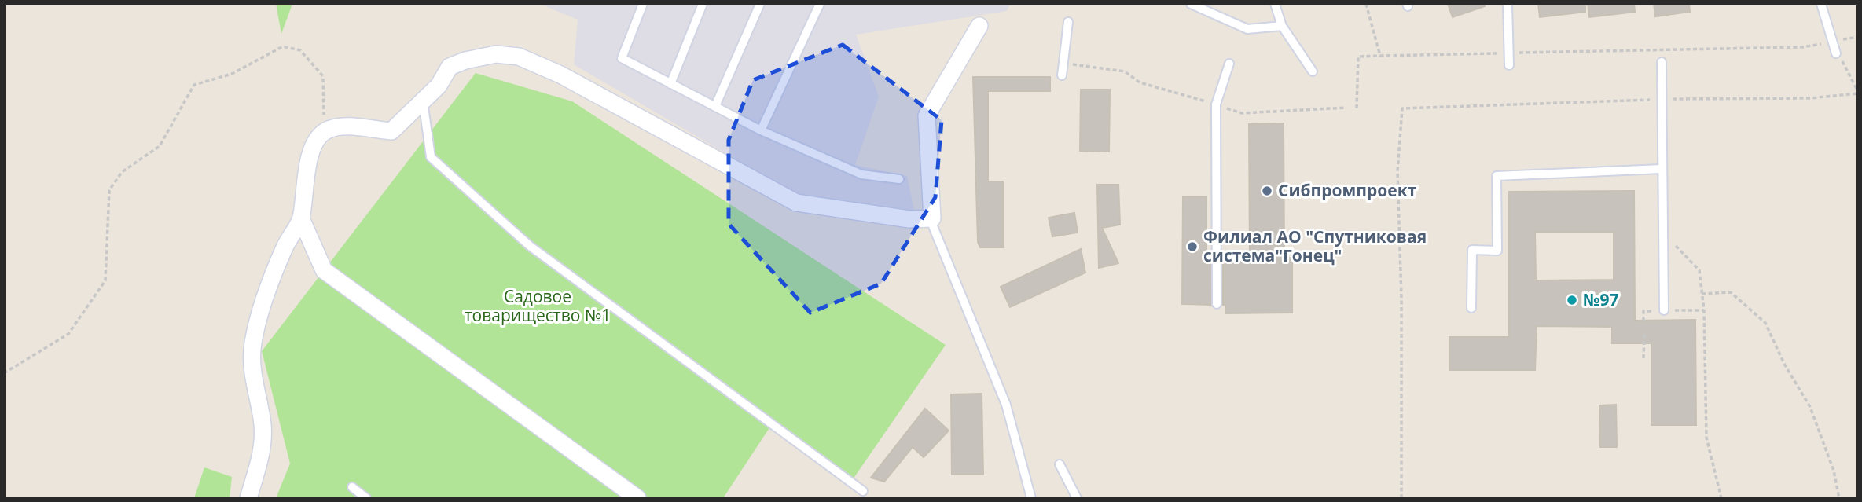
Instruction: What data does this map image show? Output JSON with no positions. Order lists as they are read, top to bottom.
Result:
{
  "parks": ["Садовое товарищество №1"],
  "places": ["Сибпромпроект", "Филиал АО \"Спутниковая система\"Гонец\"", "№97"]
}
